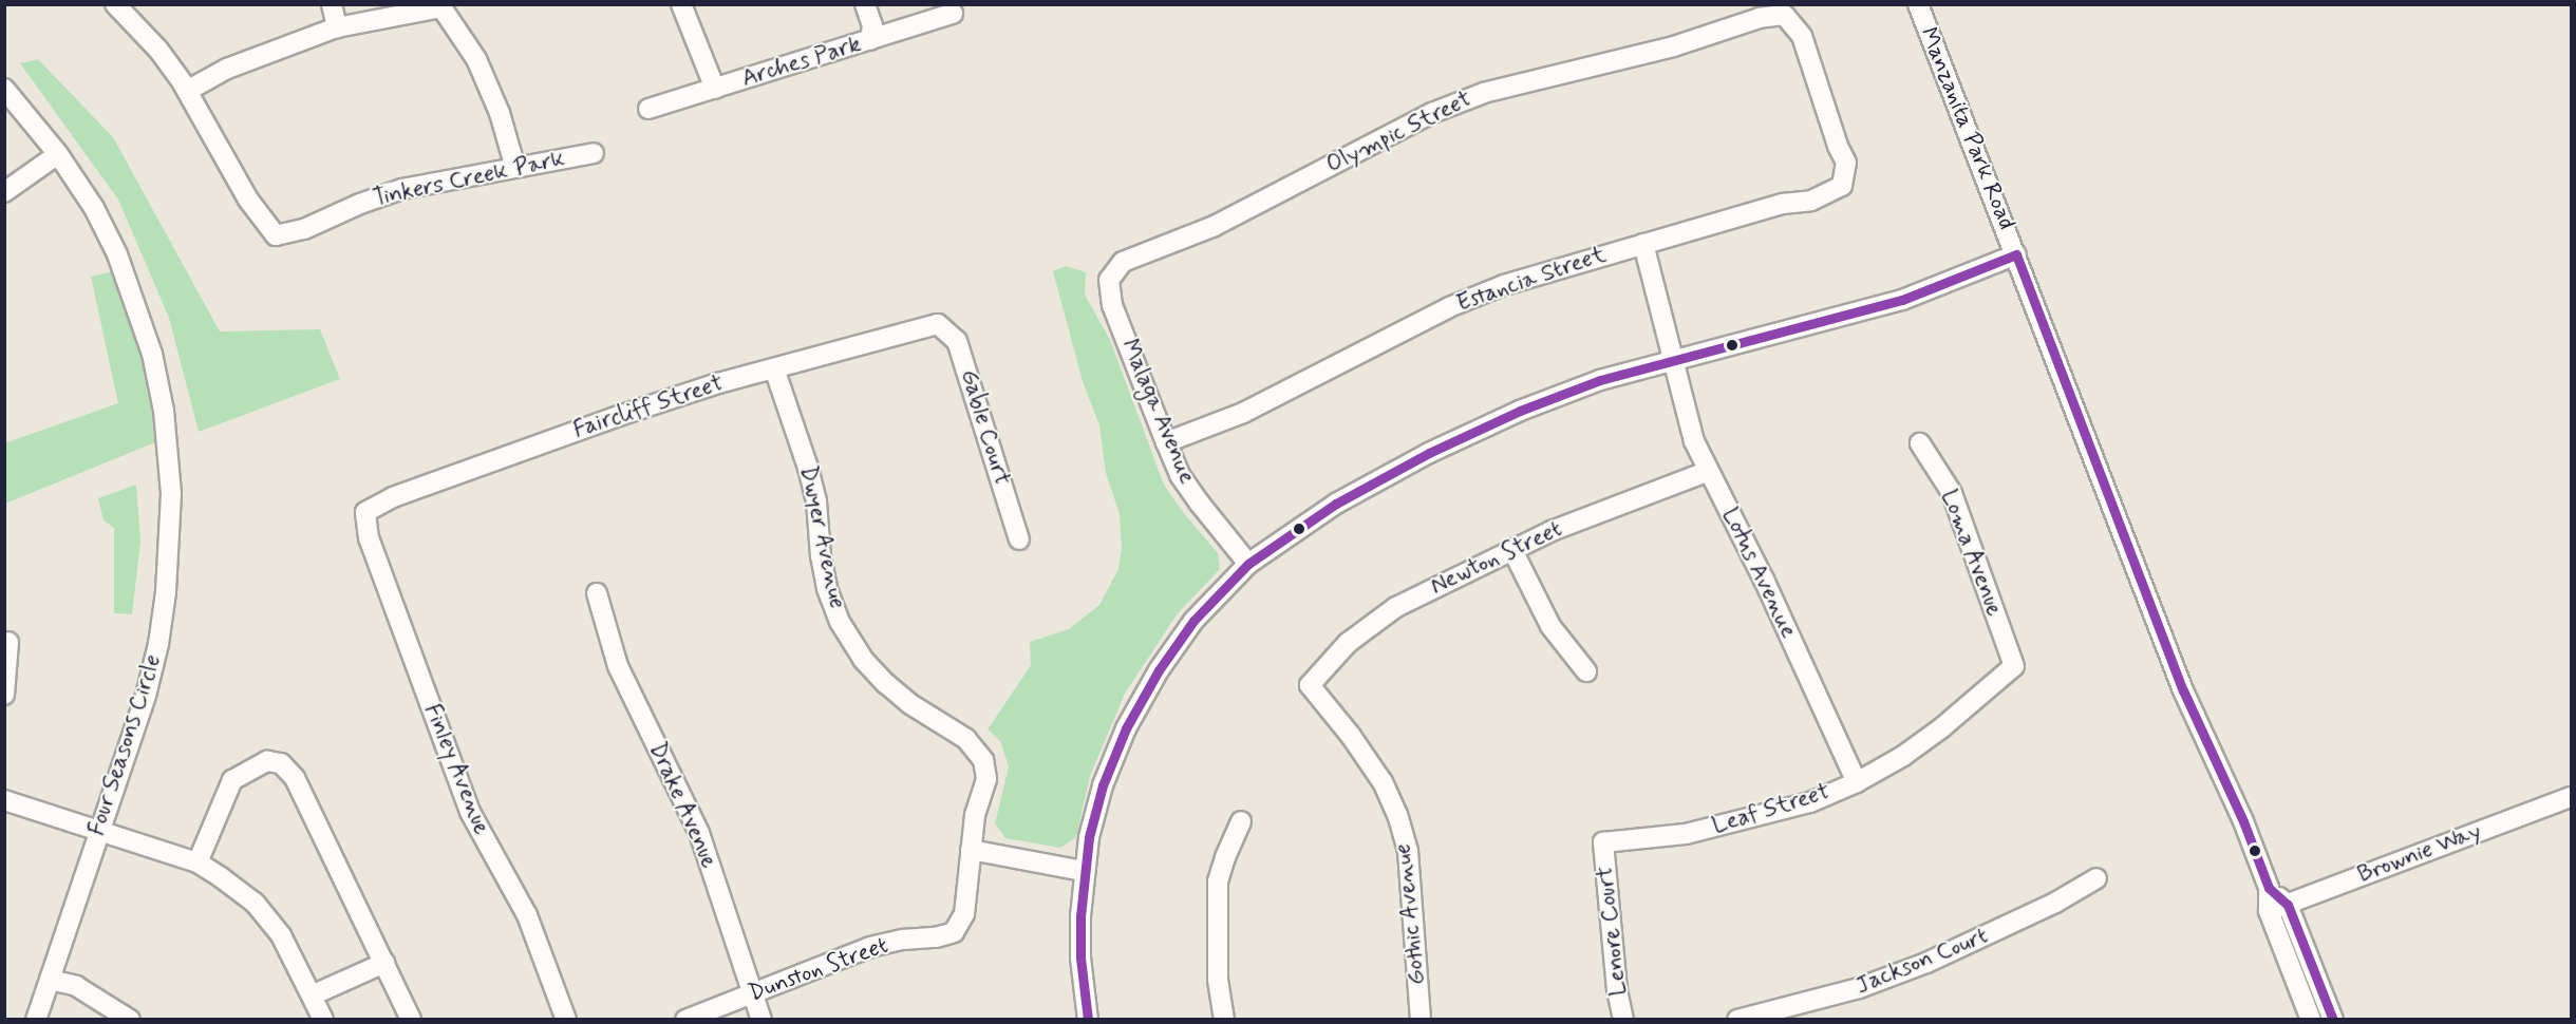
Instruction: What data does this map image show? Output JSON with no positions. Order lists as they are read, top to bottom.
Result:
{
  "streets": {
    "street": [
      "Arches Park",
      "Manzanita Park Road",
      "Olympic Street",
      "Tinkers Creek Park",
      "Estancia Street",
      "Faircliff Street",
      "Malaga Avenue",
      "Gable Court",
      "Dwyer Avenue",
      "Loma Avenue",
      "Newton Street",
      "Lotus Avenue",
      "Four Seasons Circle",
      "Finley Avenue",
      "Drake Avenue",
      "Leaf Street",
      "Brownie Way",
      "Gothic Avenue",
      "Lenore Court",
      "Jackson Court",
      "Dunston Street"
    ]
  },
  "crossings": [
    ["Manzanita Park Road", "Brownie Way"],
    ["Olympic Street", "Estancia Street"],
    ["Olympic Street", "Malaga Avenue"],
    ["Estancia Street", "Malaga Avenue"],
    ["Estancia Street", "Lotus Avenue"],
    ["Faircliff Street", "Gable Court"],
    ["Faircliff Street", "Dwyer Avenue"],
    ["Faircliff Street", "Finley Avenue"],
    ["Dwyer Avenue", "Dunston Street"],
    ["Loma Avenue", "Leaf Street"],
    ["Newton Street", "Lotus Avenue"],
    ["Newton Street", "Gothic Avenue"],
    ["Lotus Avenue", "Leaf Street"],
    ["Drake Avenue", "Dunston Street"],
    ["Leaf Street", "Lenore Court"]
  ]
}
